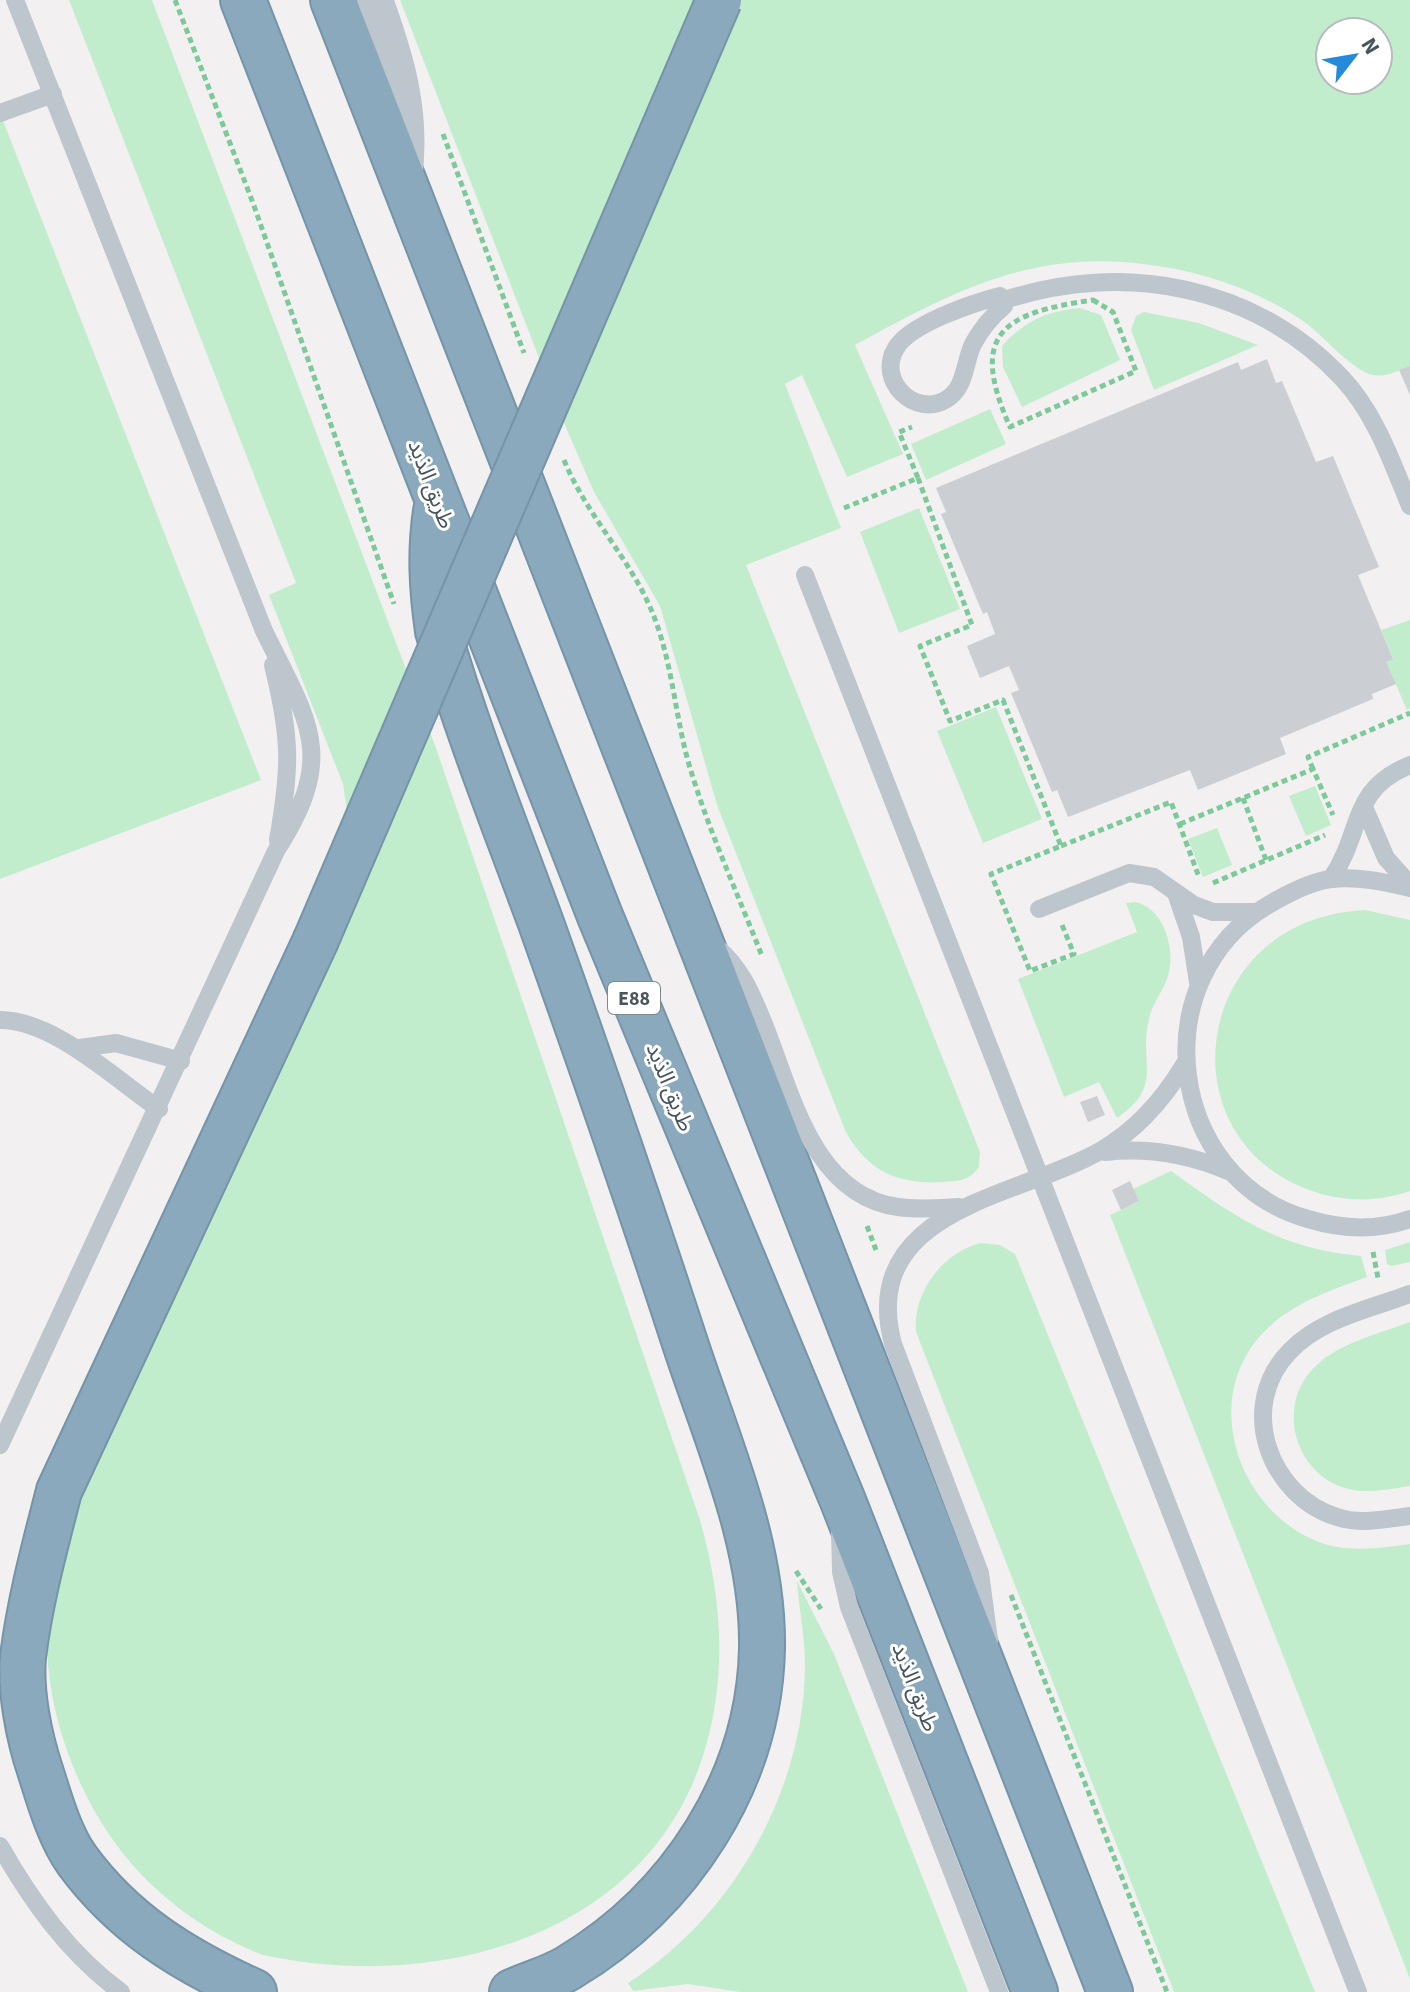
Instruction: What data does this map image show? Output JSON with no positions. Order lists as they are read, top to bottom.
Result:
{
  "streets": {
    "highway": ["طريق الذيد", "E88"]
  },
  "north": "top right"
}
